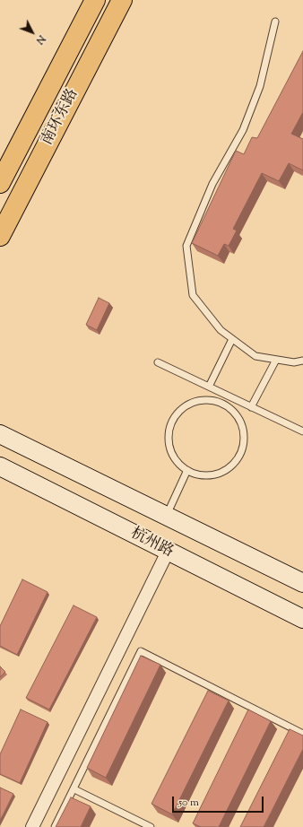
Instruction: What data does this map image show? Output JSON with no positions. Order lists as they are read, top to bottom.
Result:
{
  "streets": {
    "main road": ["南环东路", "杭州路"]
  },
  "scale_bar": "50 m",
  "north": "bottom right"
}
